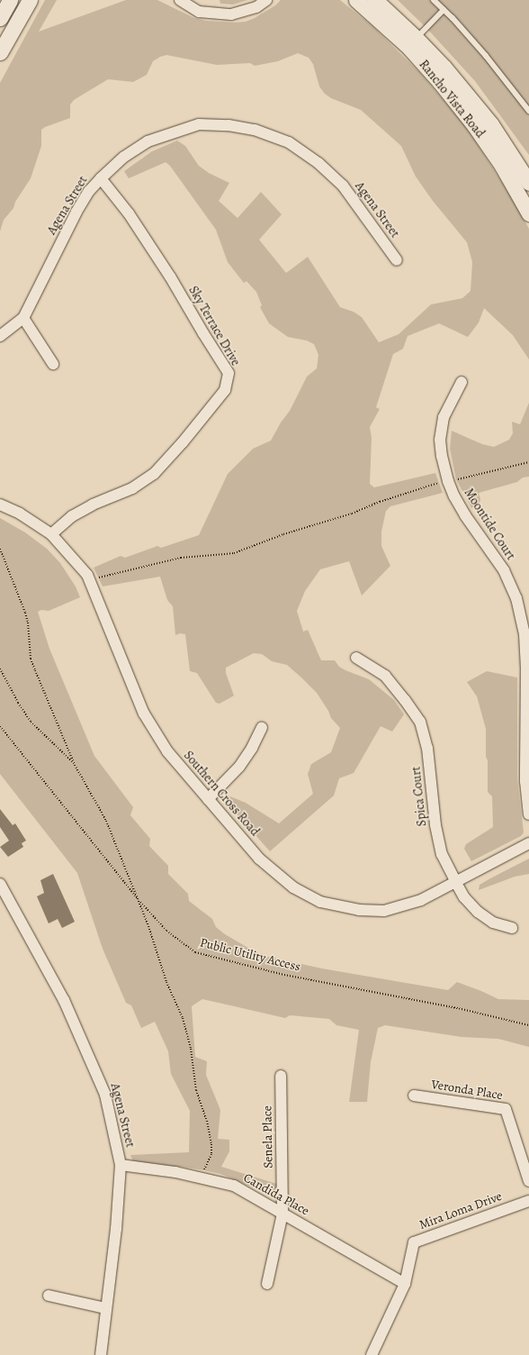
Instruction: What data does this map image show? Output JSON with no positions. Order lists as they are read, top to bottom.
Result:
{
  "streets": {
    "main road": ["Rancho Vista Road"],
    "street": [
      "Agena Street",
      "Sky Terrace Drive",
      "Moontide Court",
      "Southern Cross Road",
      "Spica Court",
      "Veronda Place",
      "Senela Place",
      "Candida Place",
      "Mira Loma Drive"
    ],
    "path": ["Public Utility Access"]
  },
  "crossings": [
    ["Agena Street", "Sky Terrace Drive"],
    ["Agena Street", "Candida Place"],
    ["Sky Terrace Drive", "Southern Cross Road"],
    ["Southern Cross Road", "Spica Court"],
    ["Senela Place", "Candida Place"],
    ["Candida Place", "Mira Loma Drive"]
  ]
}
